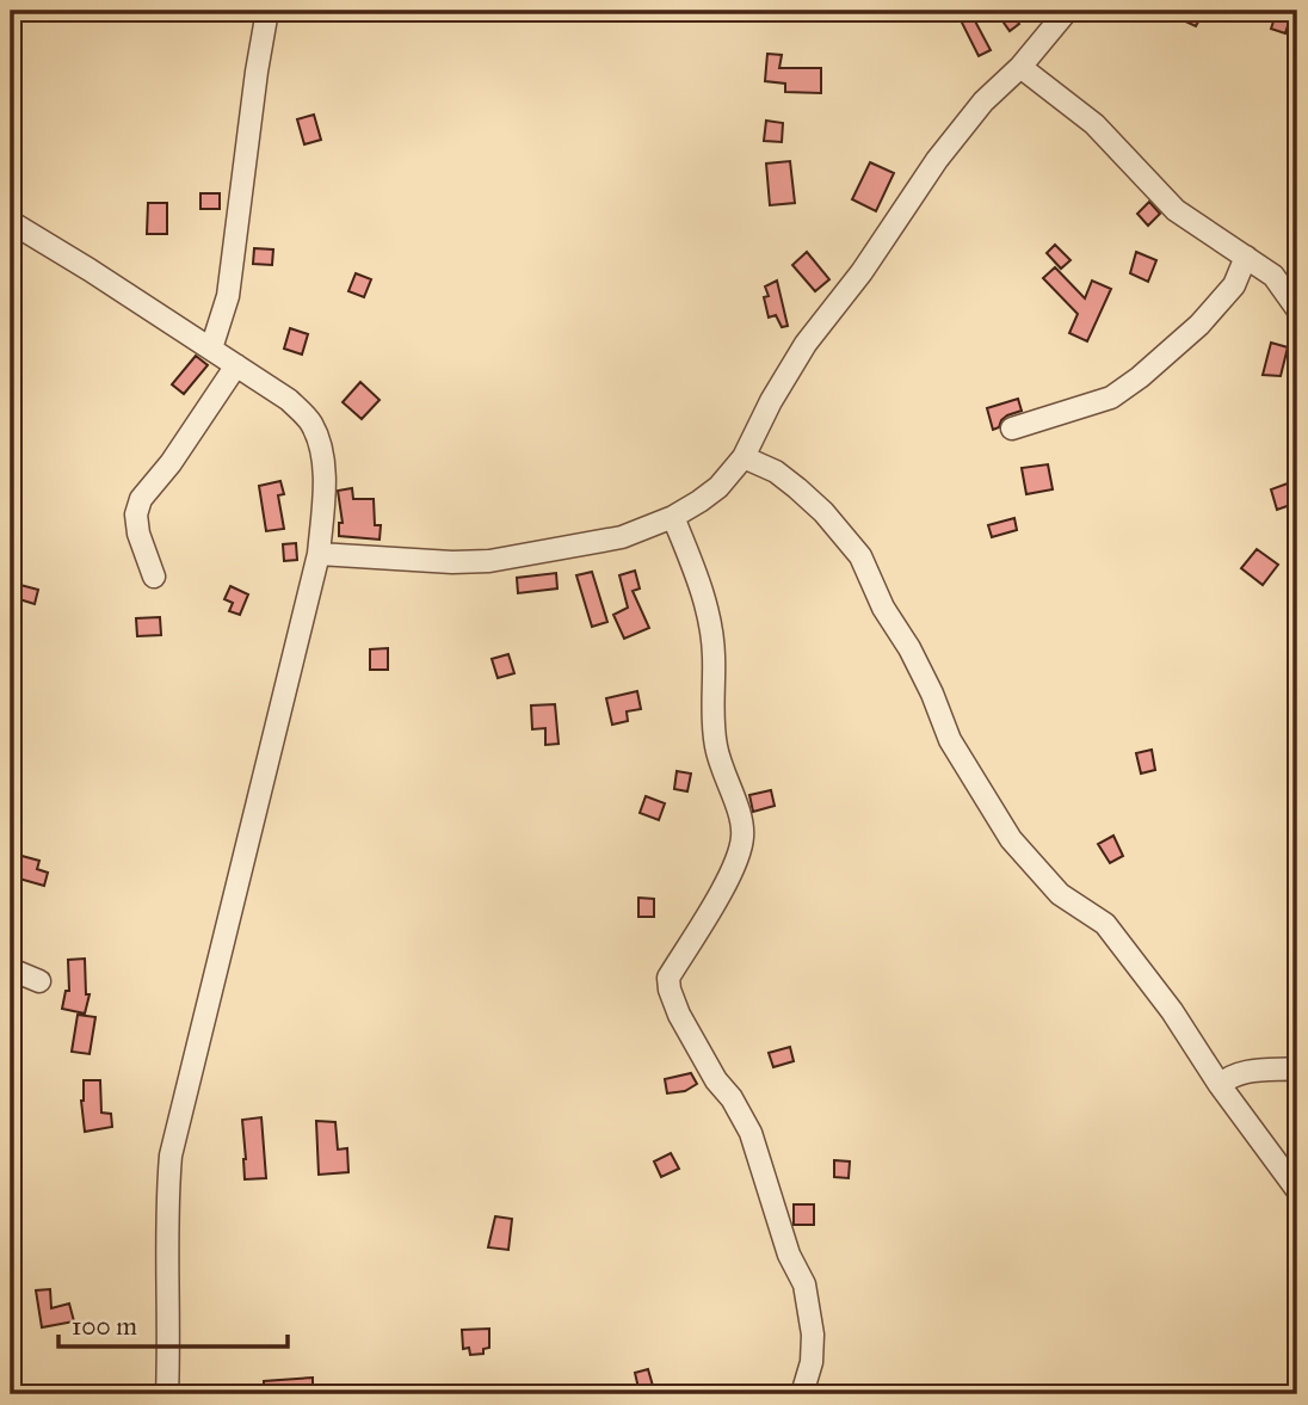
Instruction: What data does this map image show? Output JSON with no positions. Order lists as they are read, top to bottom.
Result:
{
  "scale_bar": "100 m"
}
